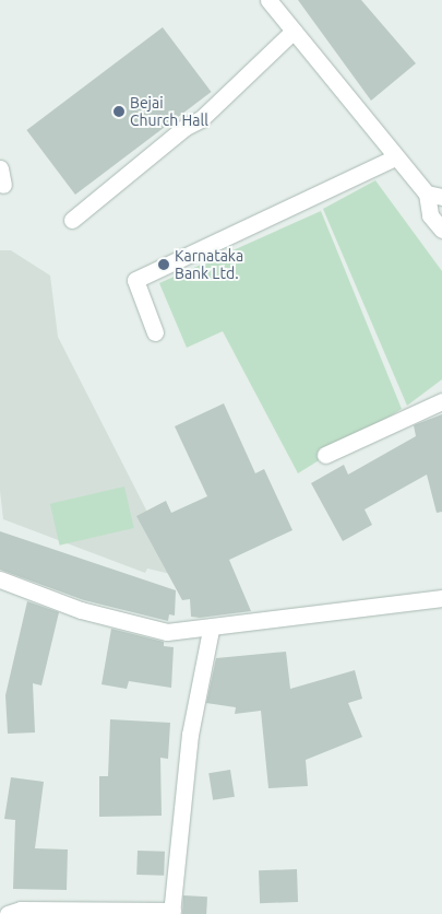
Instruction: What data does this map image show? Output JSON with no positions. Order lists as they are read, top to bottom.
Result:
{
  "places": ["Bejai Church Hall", "Karnataka Bank Ltd."]
}
